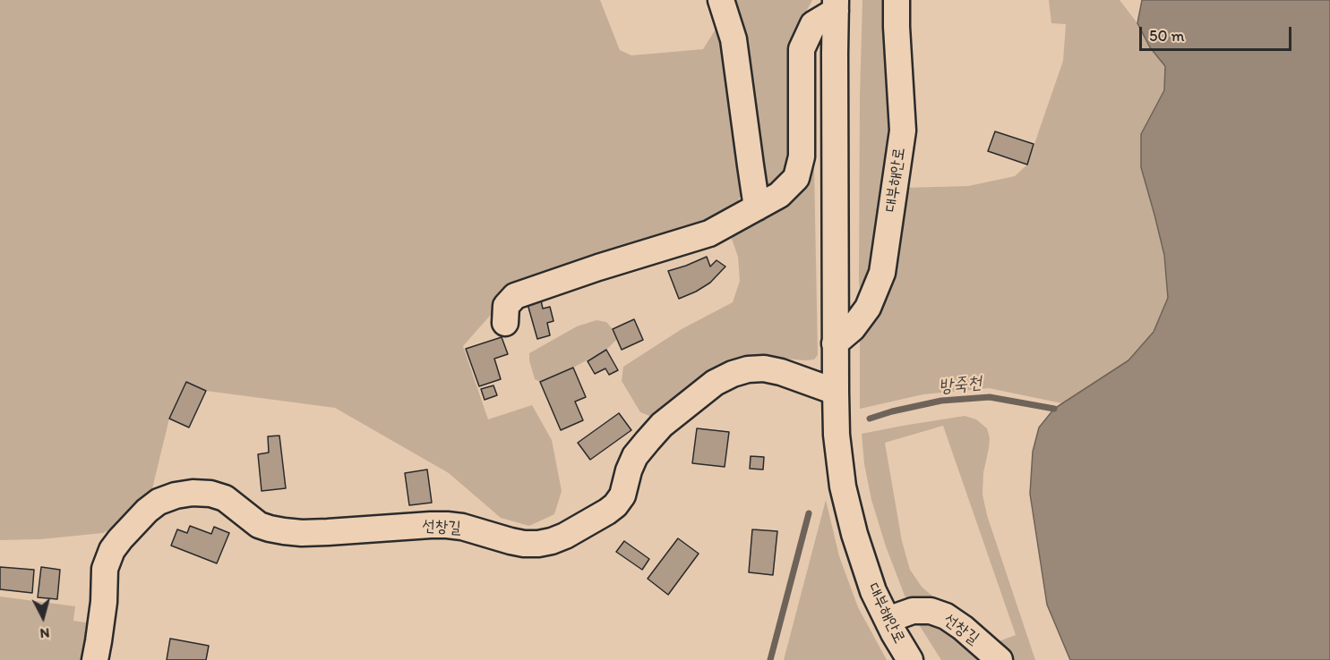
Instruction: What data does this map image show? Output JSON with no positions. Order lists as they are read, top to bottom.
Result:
{
  "streets": {
    "street": ["대부해안로", "선창길"]
  },
  "crossings": [
    ["대부해안로", "선창길"]
  ],
  "water": ["방죽천"],
  "scale_bar": "50 m",
  "north": "bottom"
}
